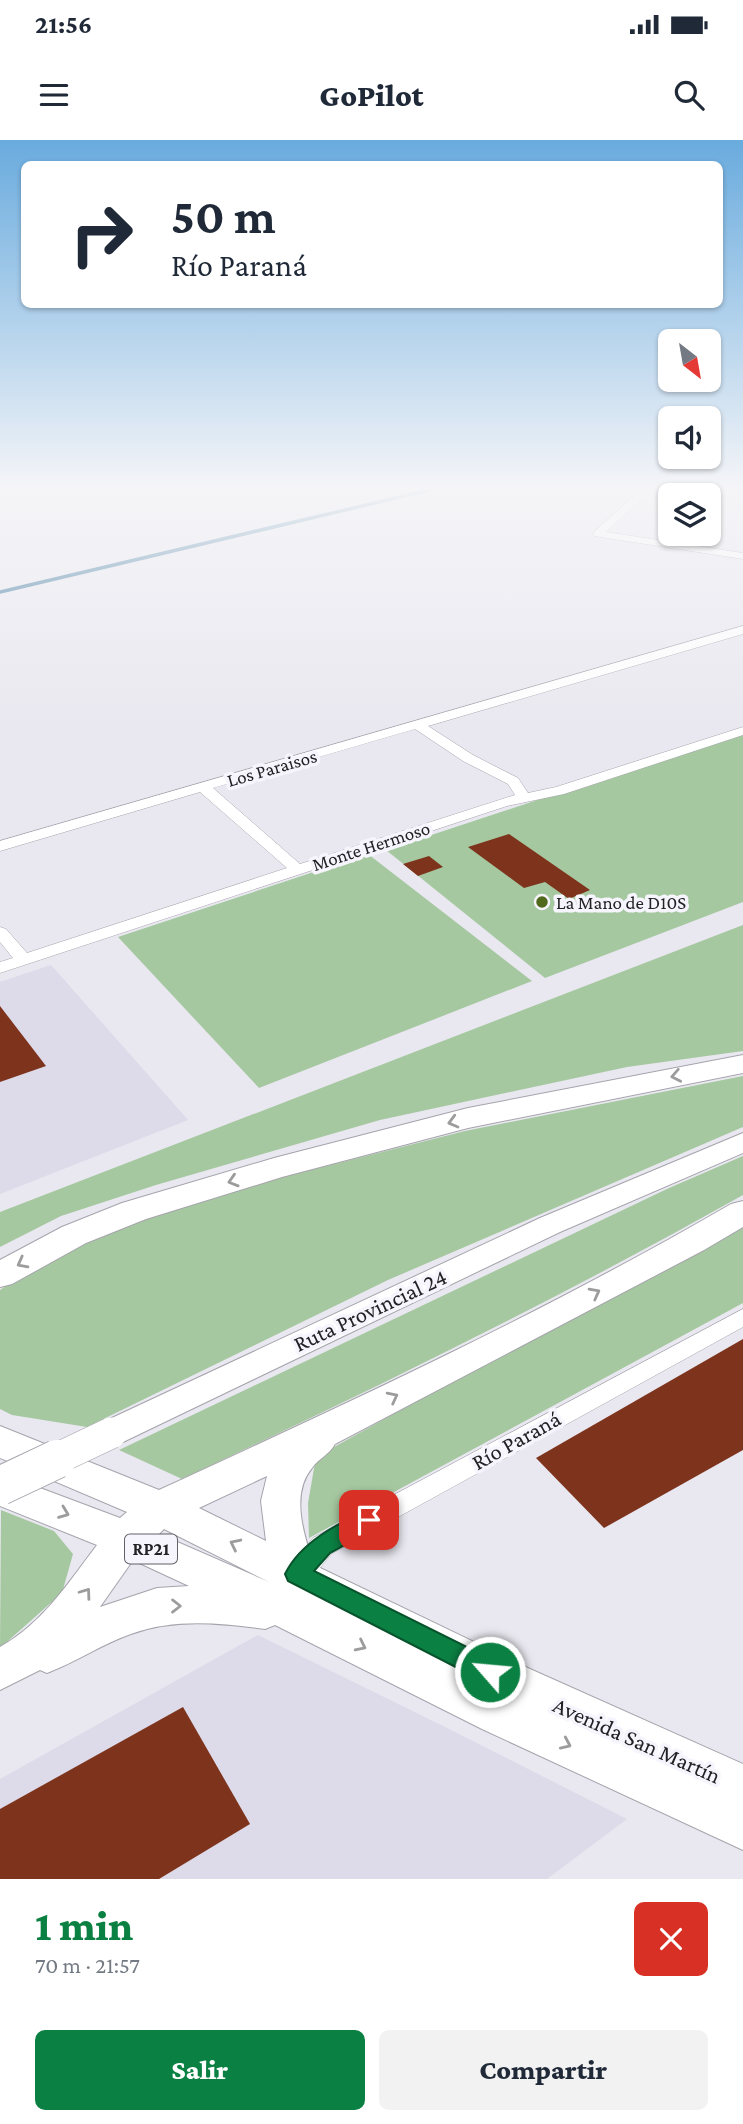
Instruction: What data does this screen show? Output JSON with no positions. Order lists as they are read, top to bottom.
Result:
{
  "streets": {
    "main road": ["Ruta Provincial 24", "RP21", "Avenida San Martín"],
    "street": ["Los Paraisos", "Monte Hermoso", "Río Paraná"]
  },
  "crossings": [
    ["Ruta Provincial 24", "Avenida San Martín"],
    ["Río Paraná", "Avenida San Martín"]
  ],
  "places": ["La Mano de D10S"],
  "north": "bottom right",
  "page": {
    "status": "21:56",
    "header": "GoPilot",
    "turn": ["50 m", "Río Paraná"],
    "heading": ["1 min", "70 m · 21:57"],
    "buttons": ["Salir", "Compartir"]
  }
}
